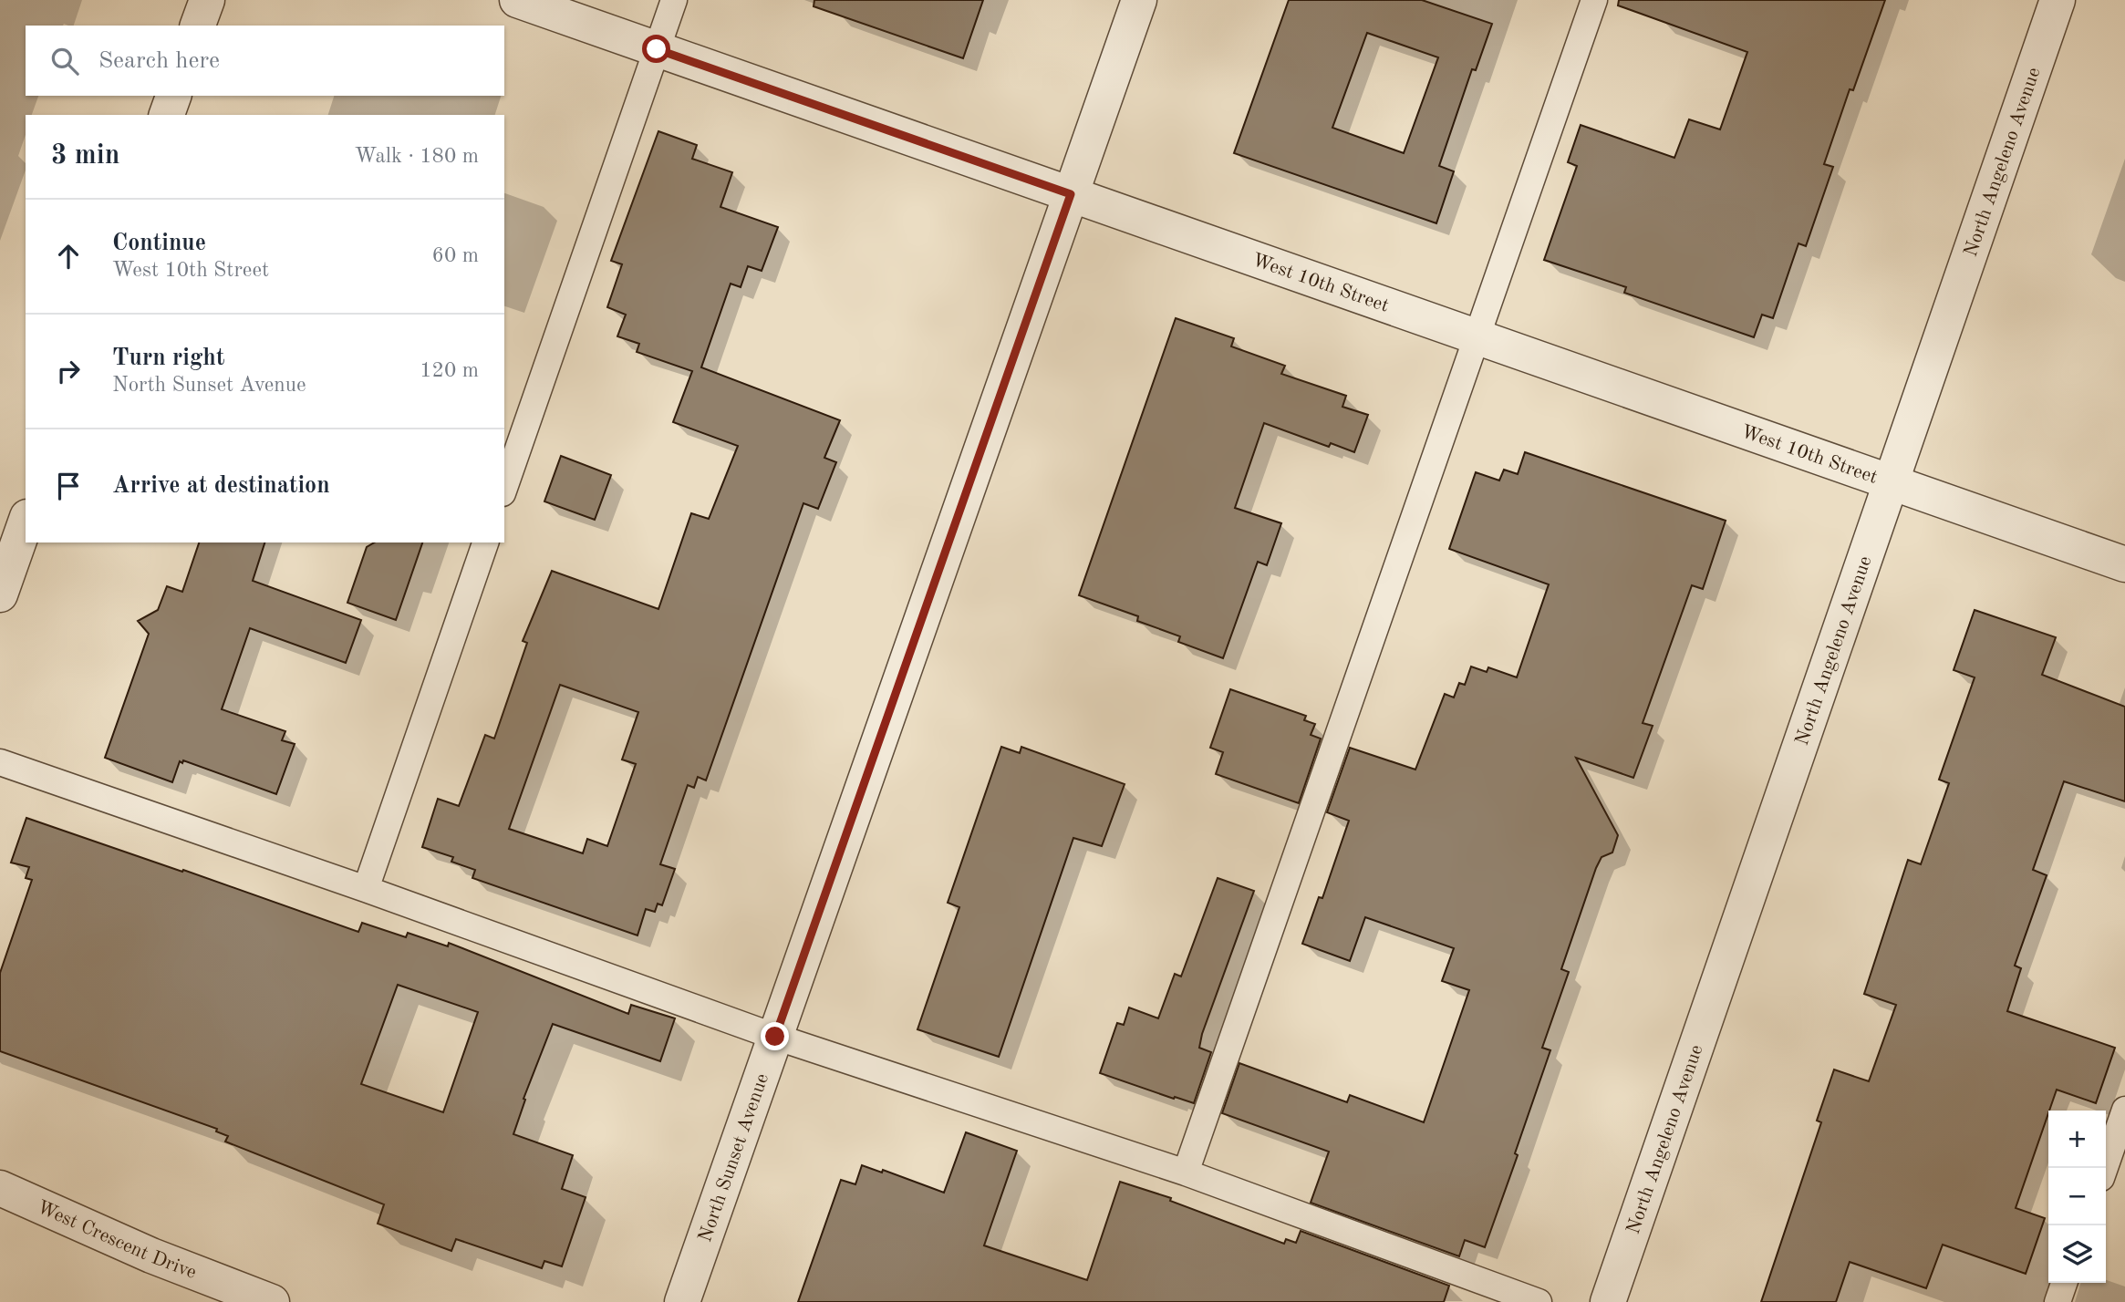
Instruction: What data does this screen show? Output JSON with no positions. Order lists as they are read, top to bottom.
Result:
{
  "streets": {
    "street": [
      "North Angeleno Avenue",
      "West 10th Street",
      "North Sunset Avenue",
      "West Crescent Drive"
    ]
  },
  "crossings": [
    ["North Angeleno Avenue", "West 10th Street"],
    ["West 10th Street", "North Sunset Avenue"]
  ],
  "page": {
    "search": "Search here",
    "heading": ["3 min", "Walk · 180 m"],
    "list": [
      ["Continue", "West 10th Street", "60 m"],
      ["Turn right", "North Sunset Avenue", "120 m"],
      "Arrive at destination"
    ],
    "map_buttons": ["+", "−"]
  }
}
